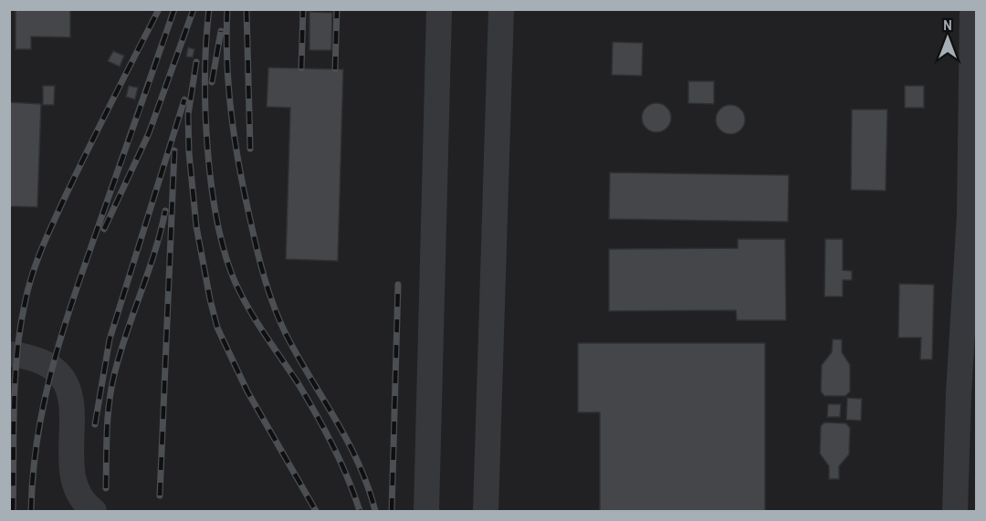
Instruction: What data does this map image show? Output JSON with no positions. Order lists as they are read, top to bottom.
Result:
{
  "north": "top"
}
